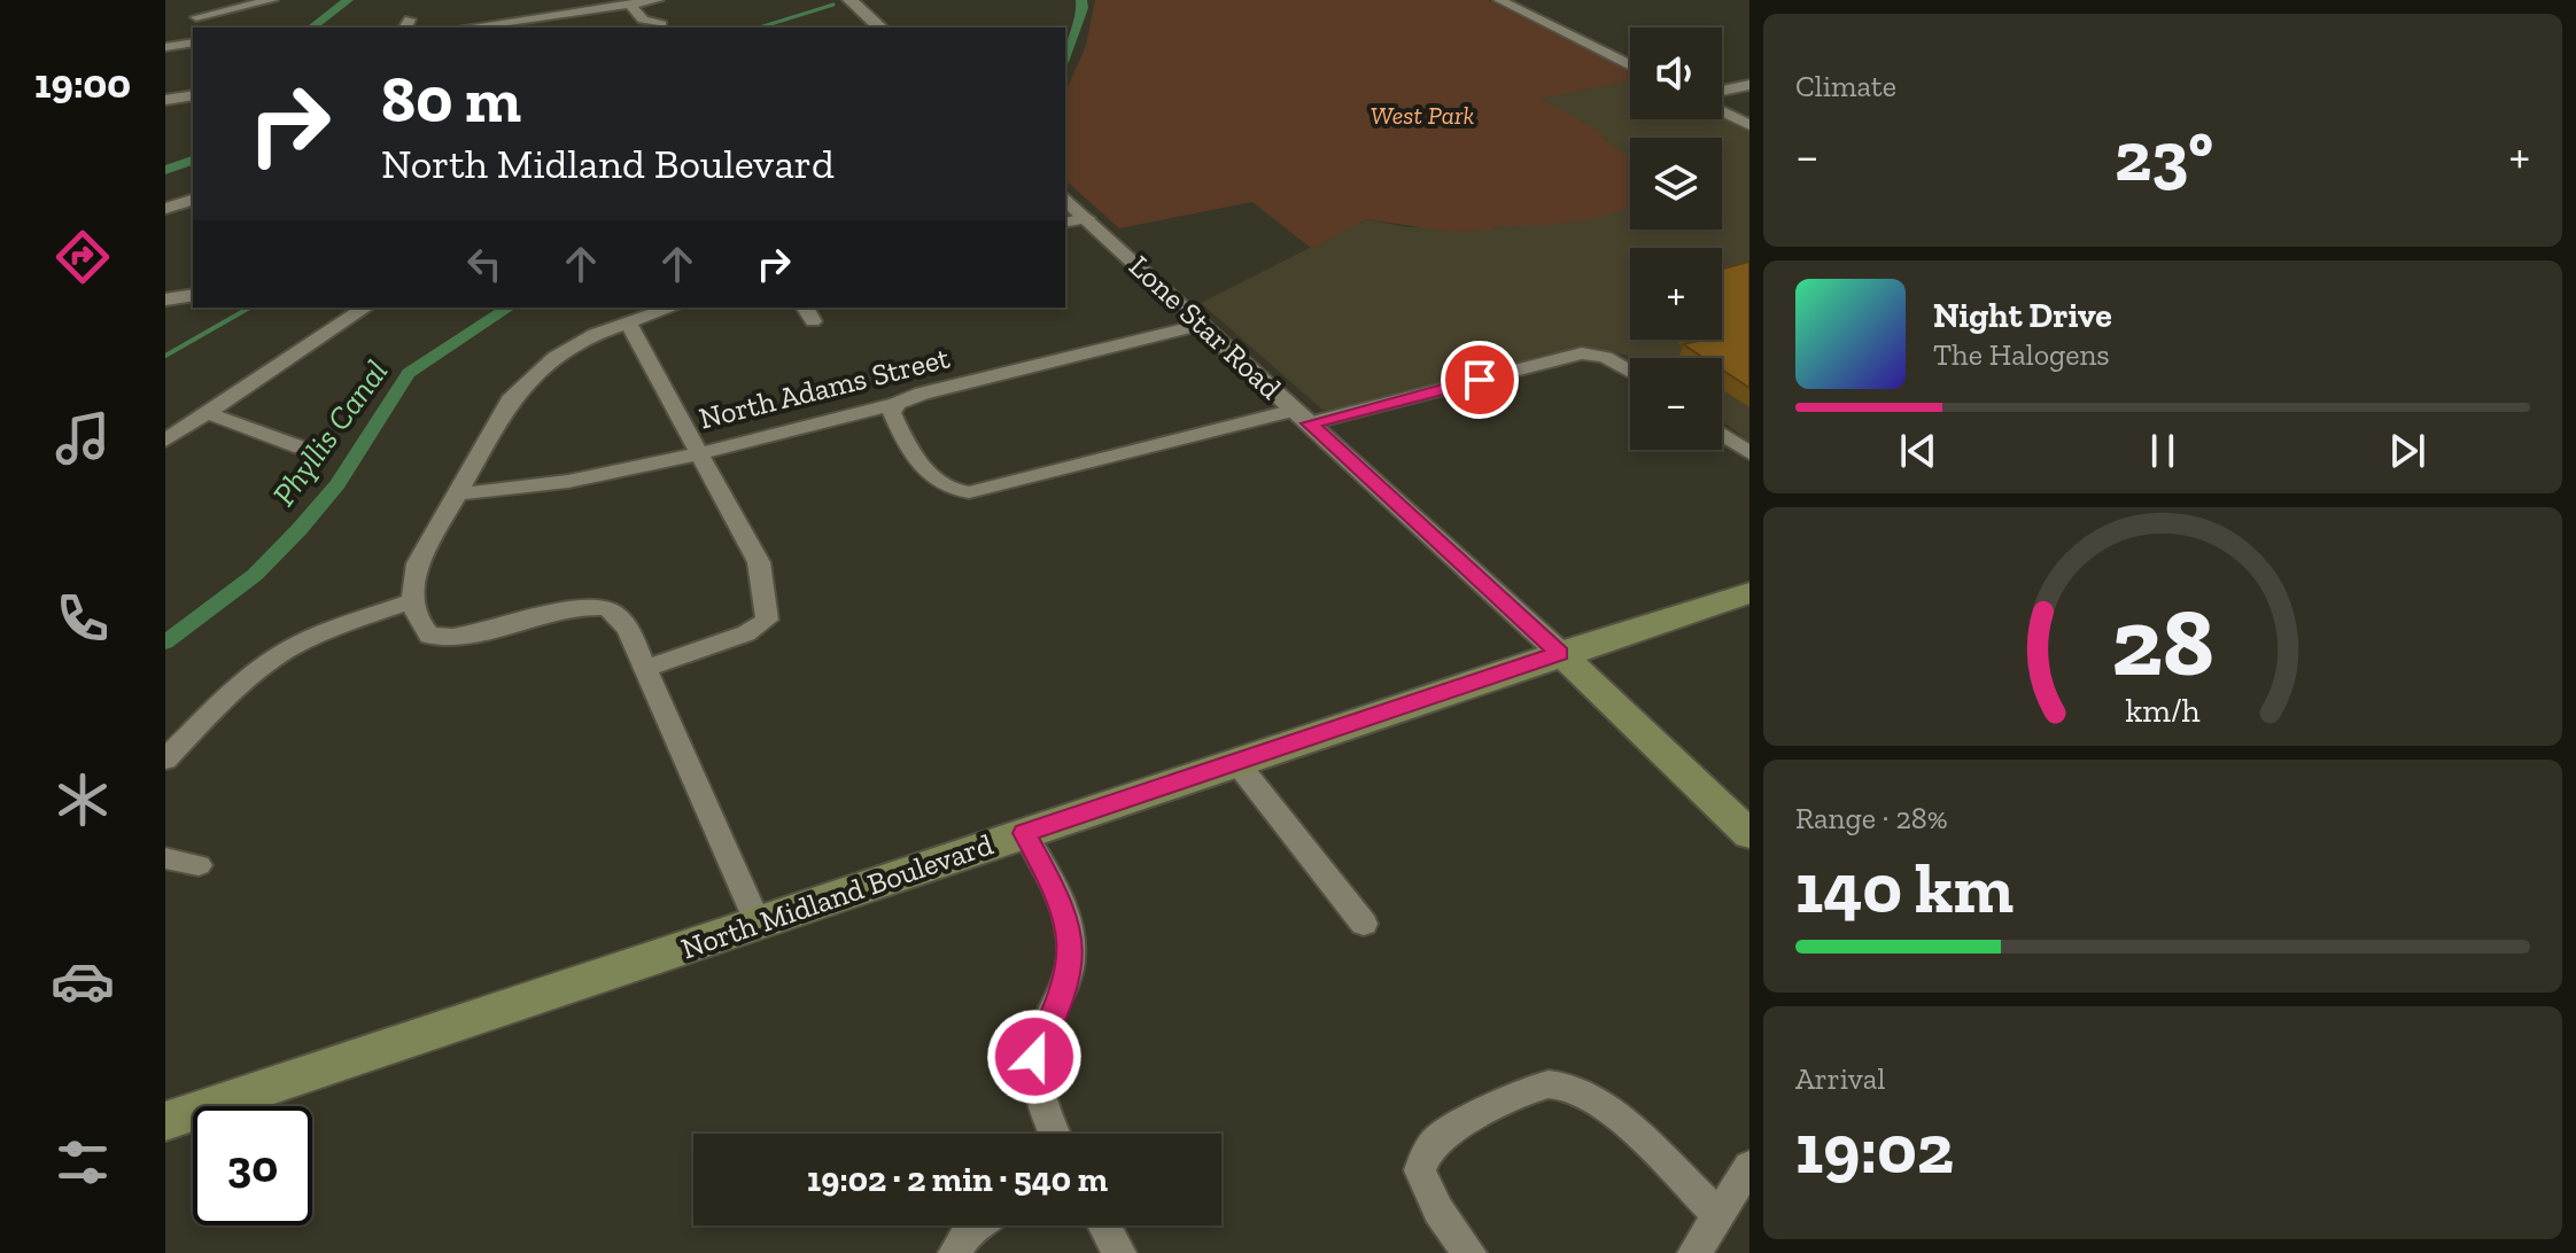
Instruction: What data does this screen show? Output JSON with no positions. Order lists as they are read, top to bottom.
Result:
{
  "streets": {
    "main road": ["Lone Star Road", "North Midland Boulevard"],
    "street": ["North Adams Street"]
  },
  "crossings": [
    ["Lone Star Road", "North Adams Street"],
    ["Lone Star Road", "North Midland Boulevard"]
  ],
  "water": ["Phyllis Canal"],
  "parks": ["West Park"],
  "page": {
    "tabs": "19:00",
    "tile": [
      "Climate",
      ["Range · 28%", "140 km"],
      ["Arrival", "19:02"]
    ],
    "map_buttons": ["+", "−"],
    "turn": ["80 m", "North Midland Boulevard"],
    "heat": ["−", "23°", "+"],
    "song": ["Night Drive", "The Halogens"],
    "limit": "30",
    "trip": "19:02 · 2 min · 540 m",
    "gauge": ["28", "km/h"]
  }
}
